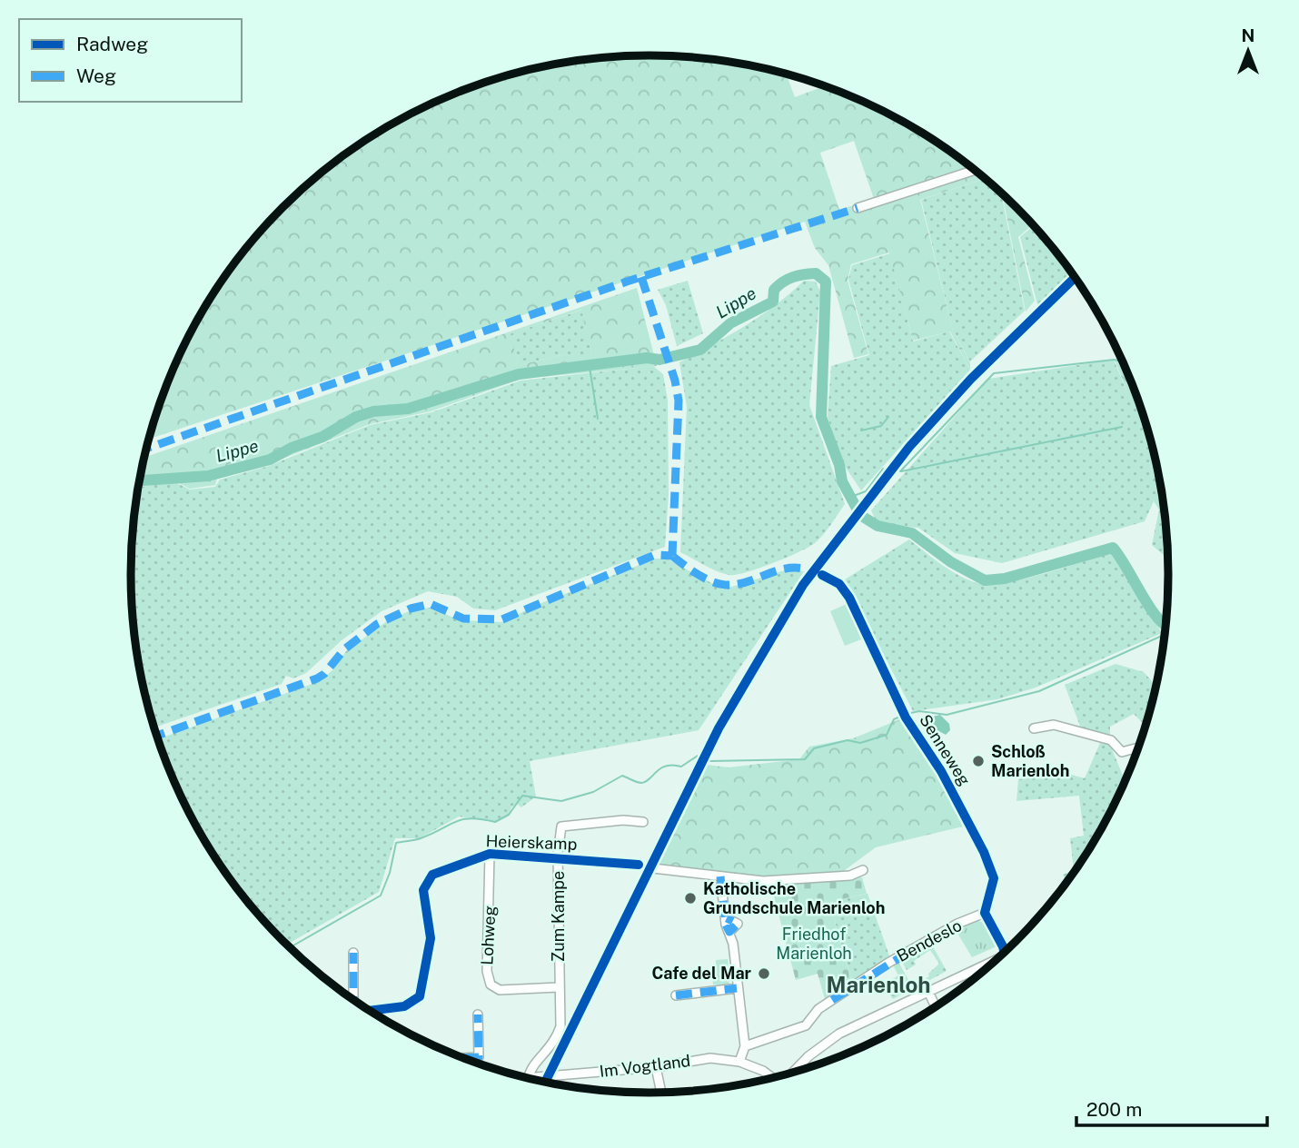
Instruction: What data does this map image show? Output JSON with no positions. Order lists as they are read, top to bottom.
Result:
{
  "streets": {
    "street": [
      "Senneweg",
      "Heierskamp",
      "Zum Kampe",
      "Lohweg",
      "Bendeslo",
      "Im Vogtland"
    ]
  },
  "crossings": [
    ["Senneweg", "Bendeslo"],
    ["Heierskamp", "Zum Kampe"],
    ["Heierskamp", "Lohweg"],
    ["Zum Kampe", "Lohweg"],
    ["Zum Kampe", "Im Vogtland"]
  ],
  "districts": ["Marienloh"],
  "water": ["Lippe"],
  "parks": ["Friedhof Marienloh"],
  "places": ["Schloß Marienloh", "Katholische Grundschule Marienloh", "Cafe del Mar"],
  "legend": ["Radweg", "Weg"],
  "scale_bar": "200 m",
  "north": "top"
}
